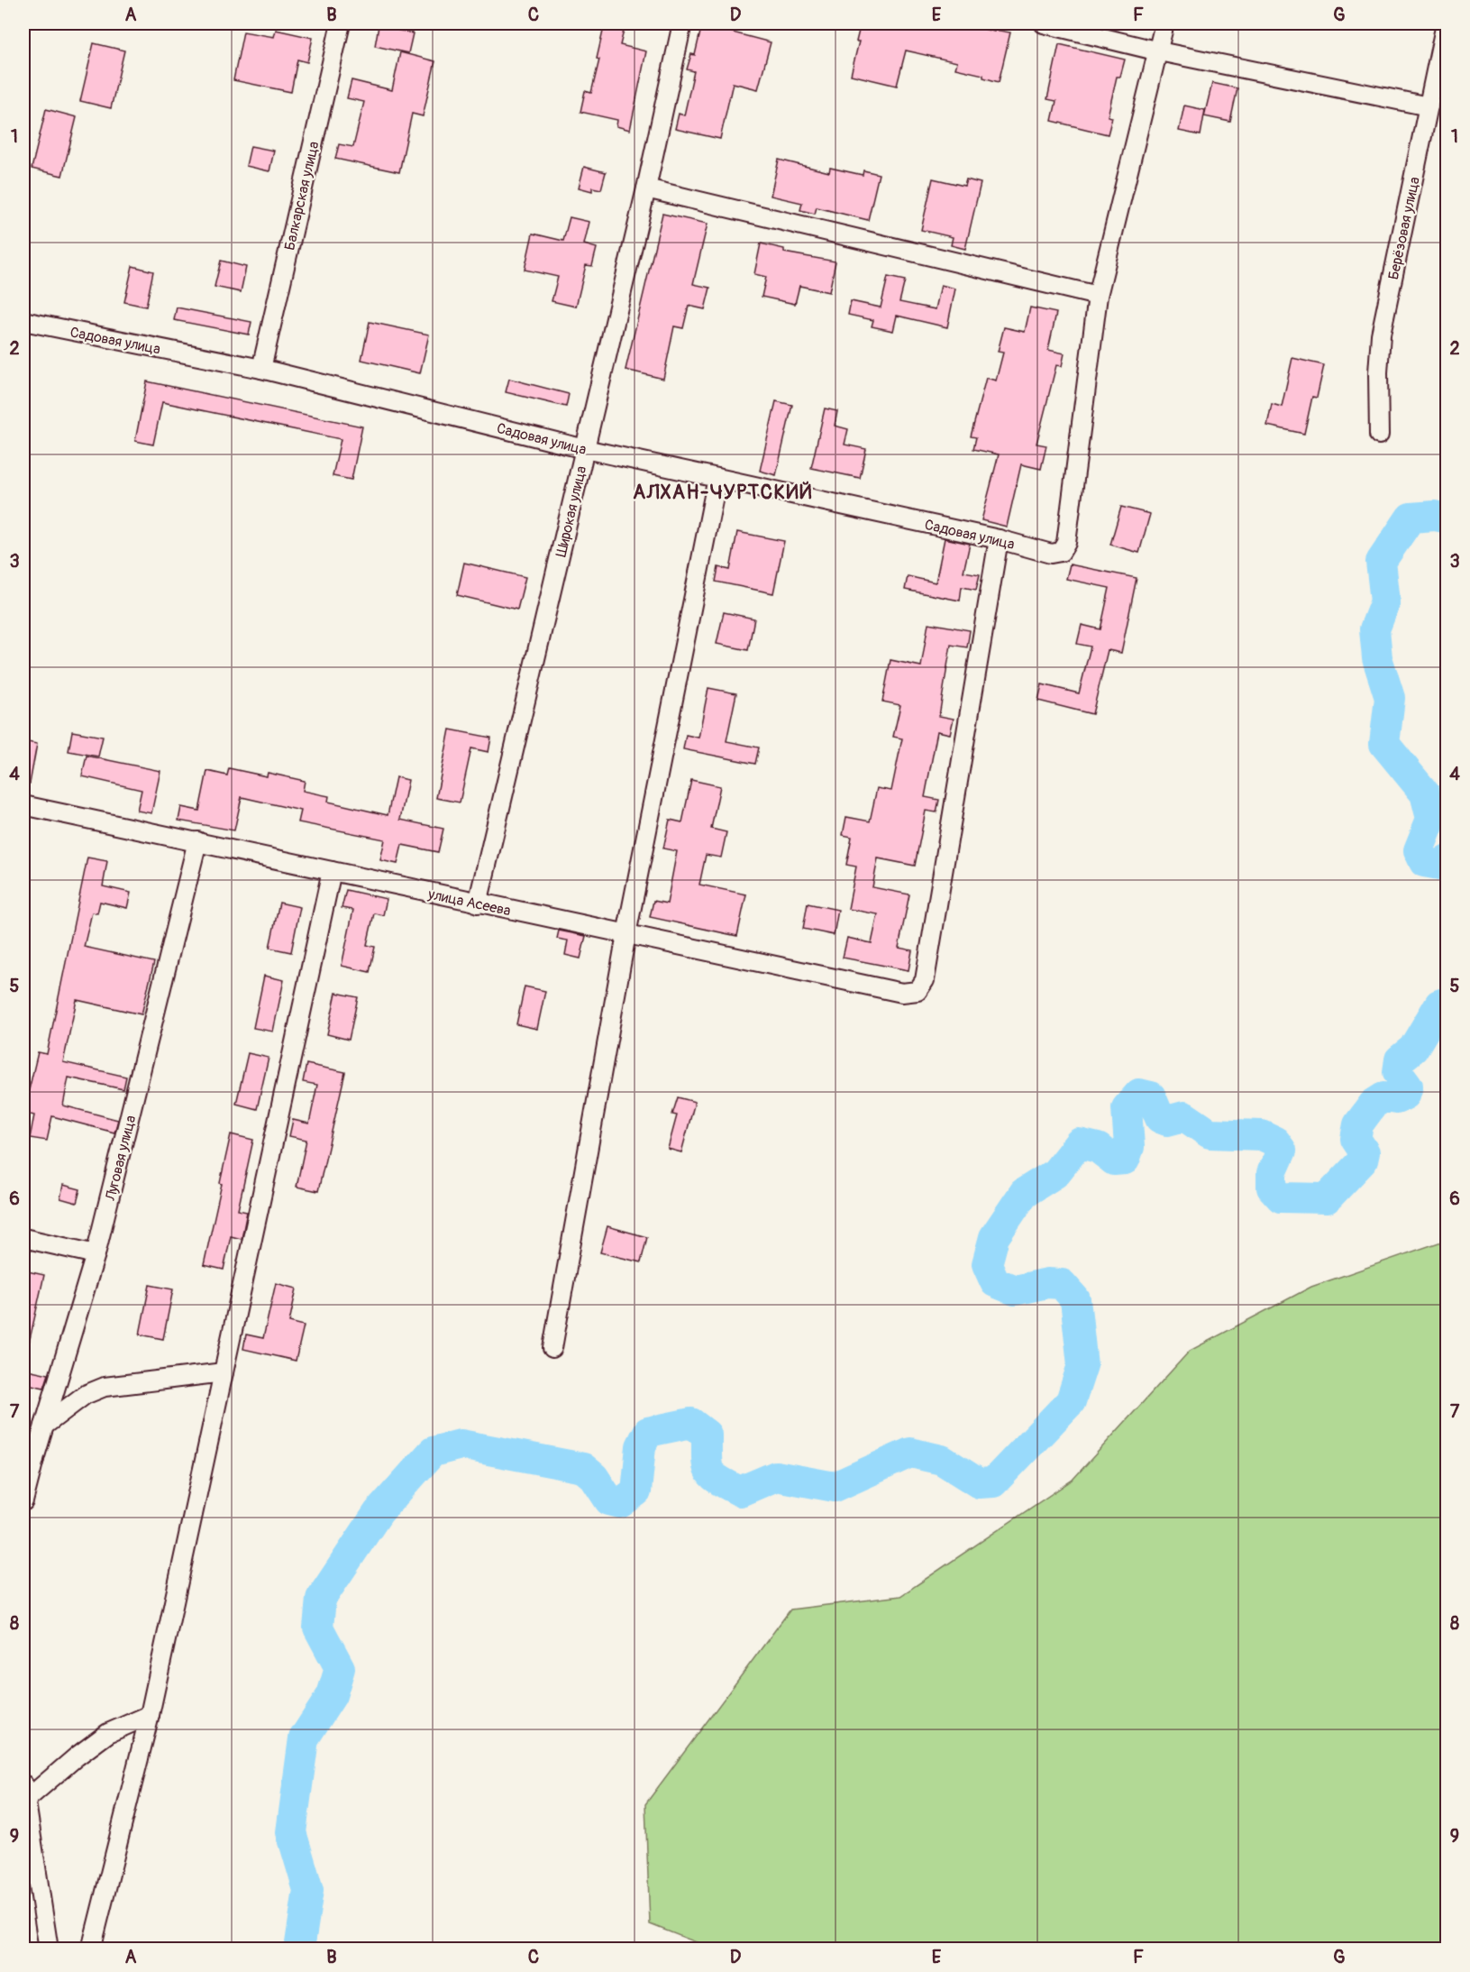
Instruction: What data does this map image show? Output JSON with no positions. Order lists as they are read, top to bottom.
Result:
{
  "streets": {
    "street": [
      "Балкарская улица",
      "Берёзовая улица",
      "Садовая улица",
      "Широкая улица",
      "улица Асеева",
      "Луговая улица"
    ]
  },
  "crossings": [
    ["Балкарская улица", "Садовая улица"],
    ["Садовая улица", "Широкая улица"],
    ["Садовая улица", "улица Асеева"],
    ["Широкая улица", "улица Асеева"],
    ["улица Асеева", "Луговая улица"]
  ],
  "districts": ["АЛХАН-ЧУРТСКИЙ"],
  "grid": {
    "columns": [
      "A",
      "B",
      "C",
      "D",
      "E",
      "F",
      "G"
    ],
    "rows": [
      "1",
      "2",
      "3",
      "4",
      "5",
      "6",
      "7",
      "8",
      "9"
    ]
  }
}
